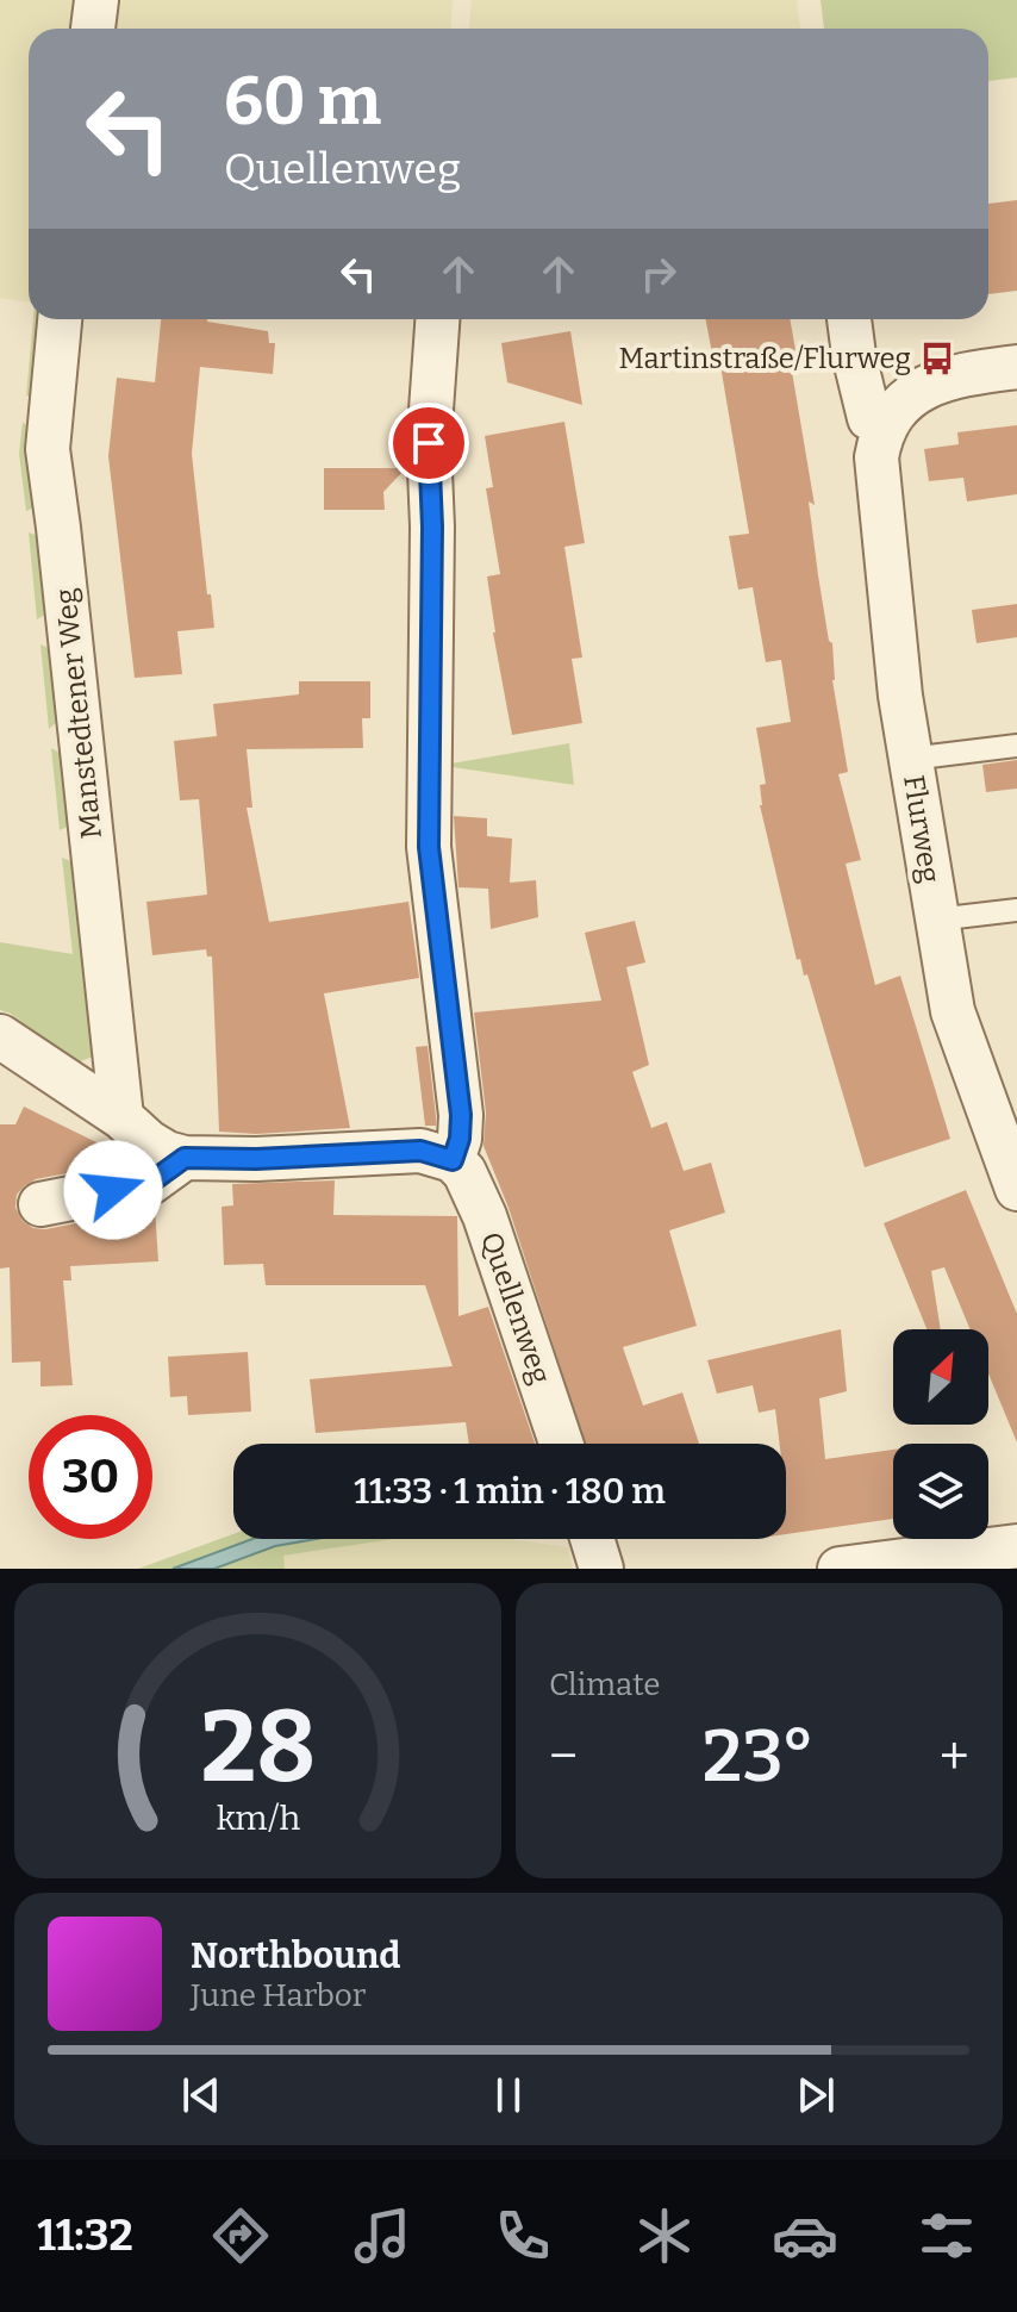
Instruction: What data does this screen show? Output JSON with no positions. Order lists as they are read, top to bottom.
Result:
{
  "streets": {
    "street": ["Manstedtener Weg", "Flurweg", "Quellenweg"]
  },
  "places": {
    "bus stop": ["Martinstraße/Flurweg"]
  },
  "north": "top right",
  "page": {
    "turn": ["60 m", "Quellenweg"],
    "limit": "30",
    "trip": "11:33 · 1 min · 180 m",
    "tile": "Climate",
    "heat": ["−", "23°", "+"],
    "song": ["Northbound", "June Harbor"],
    "tabs": "11:32",
    "gauge": ["28", "km/h"]
  }
}
